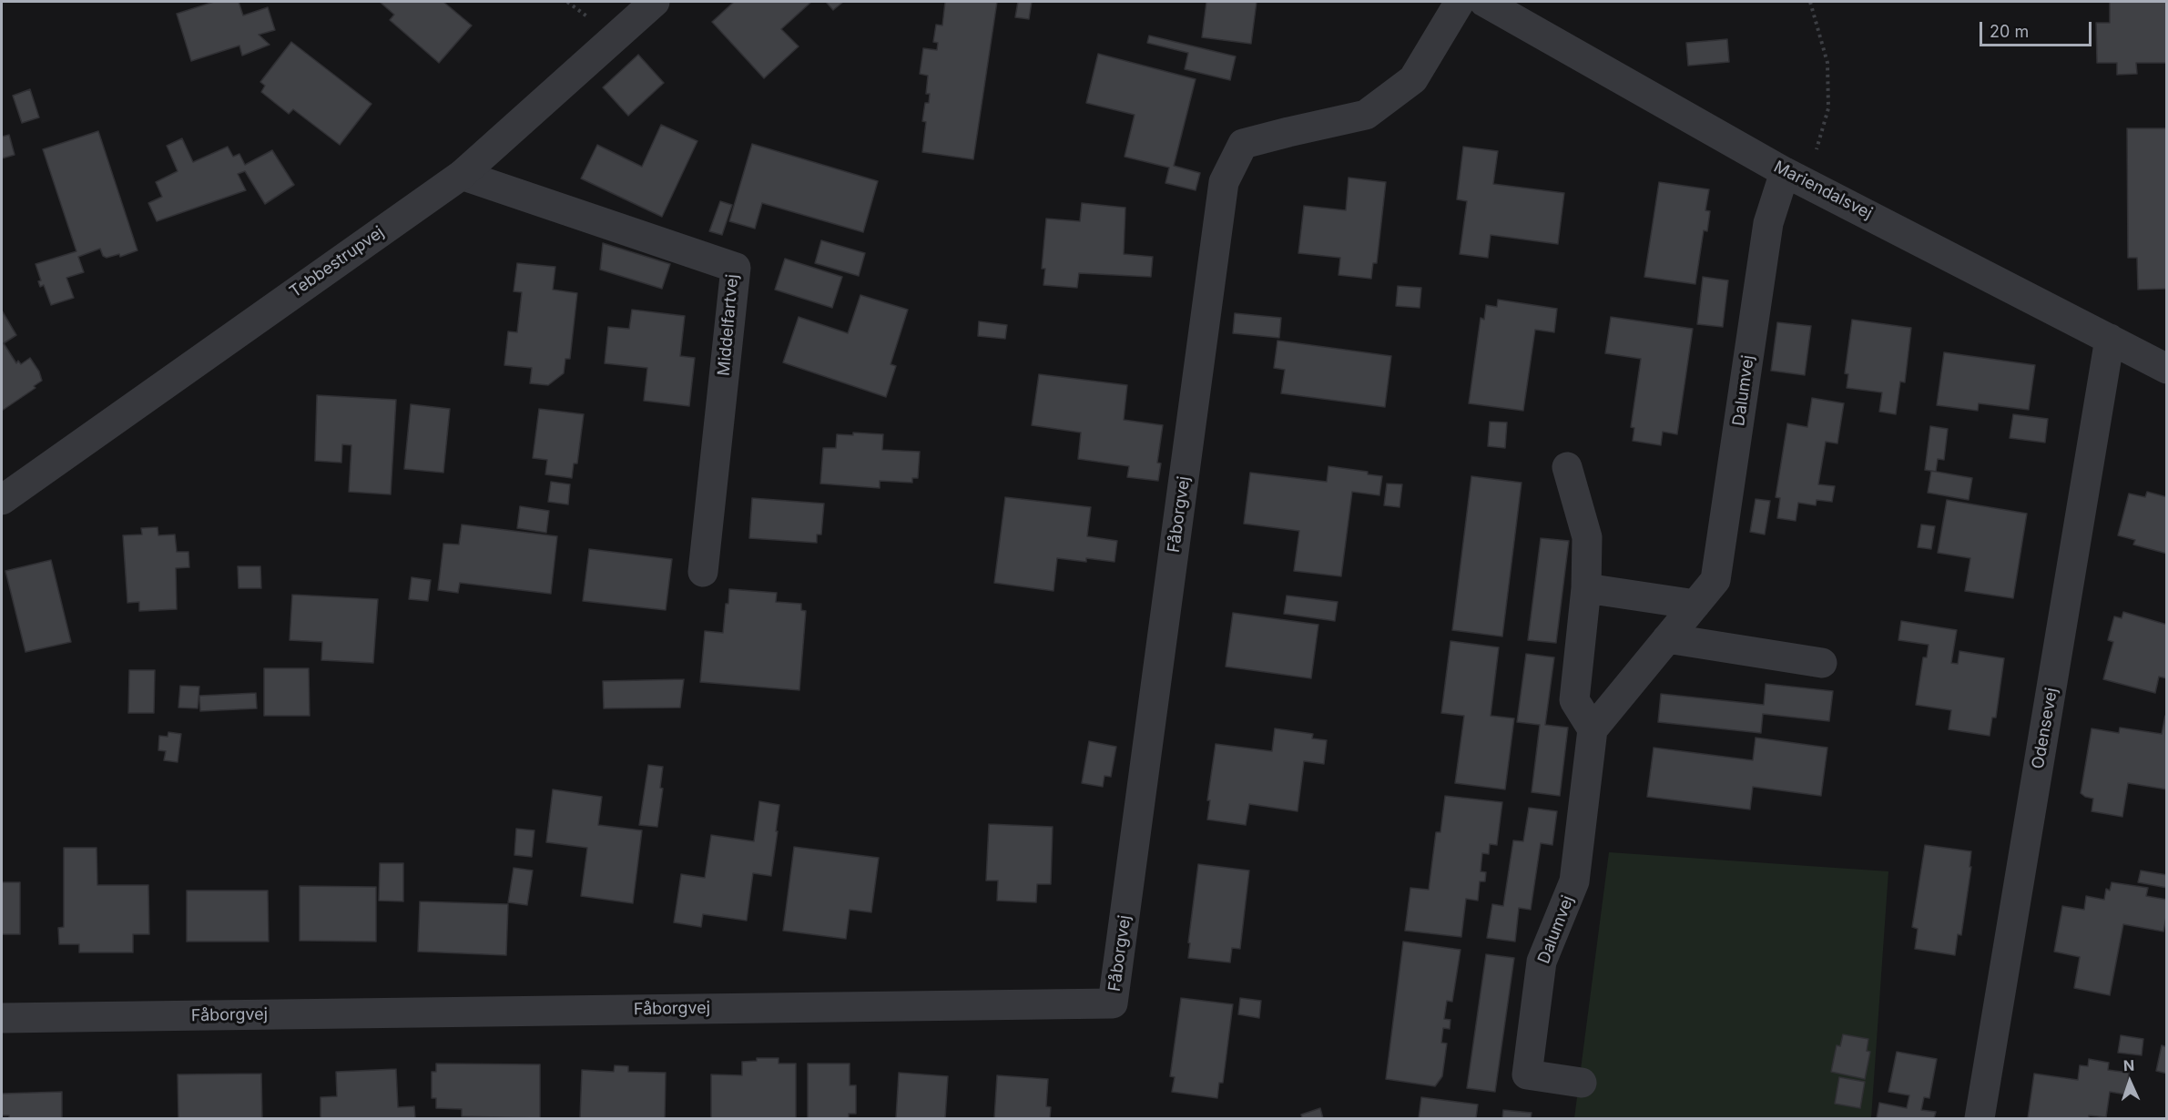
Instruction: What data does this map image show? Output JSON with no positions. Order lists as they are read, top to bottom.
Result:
{
  "streets": {
    "street": [
      "Mariendalsvej",
      "Tebbestrupvej",
      "Middelfartvej",
      "Dalumvej",
      "Fåborgvej",
      "Odensevej"
    ]
  },
  "crossings": [
    ["Mariendalsvej", "Dalumvej"],
    ["Mariendalsvej", "Odensevej"],
    ["Tebbestrupvej", "Middelfartvej"]
  ],
  "scale_bar": "20 m",
  "north": "top"
}
